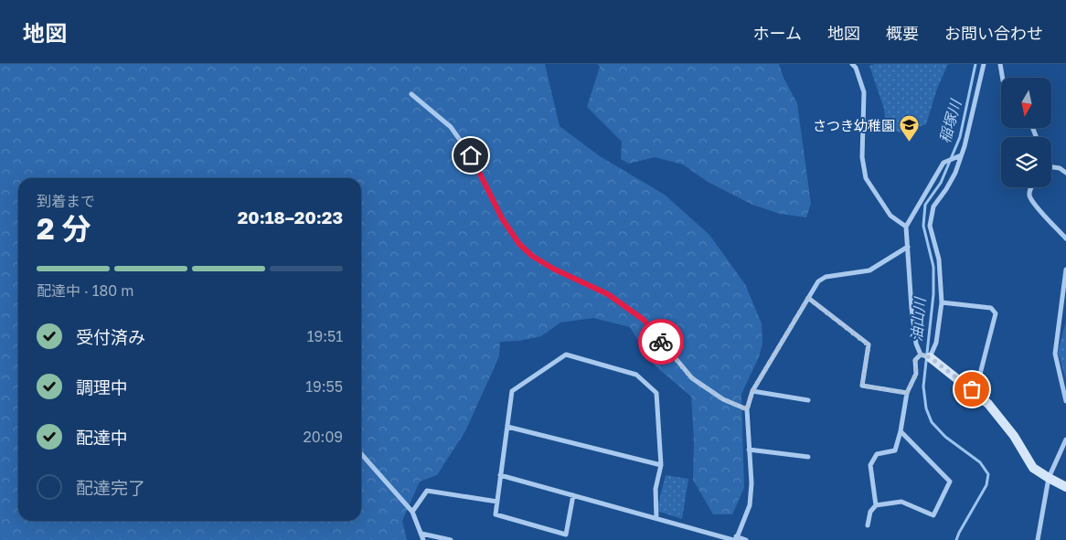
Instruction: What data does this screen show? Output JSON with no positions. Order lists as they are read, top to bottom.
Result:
{
  "water": ["稲塚川", "油山川"],
  "places": {
    "school or university": ["さつき幼稚園"]
  },
  "north": "bottom",
  "page": {
    "header": "地図",
    "nav": [
      "ホーム",
      "地図",
      "概要",
      "お問い合わせ"
    ],
    "heading": ["2 分", "到着まで", "20:18–20:23"],
    "bar": "配達中 · 180 m",
    "list": [
      ["受付済み", "19:51"],
      ["調理中", "19:55"],
      ["配達中", "20:09"],
      "配達完了"
    ]
  }
}
